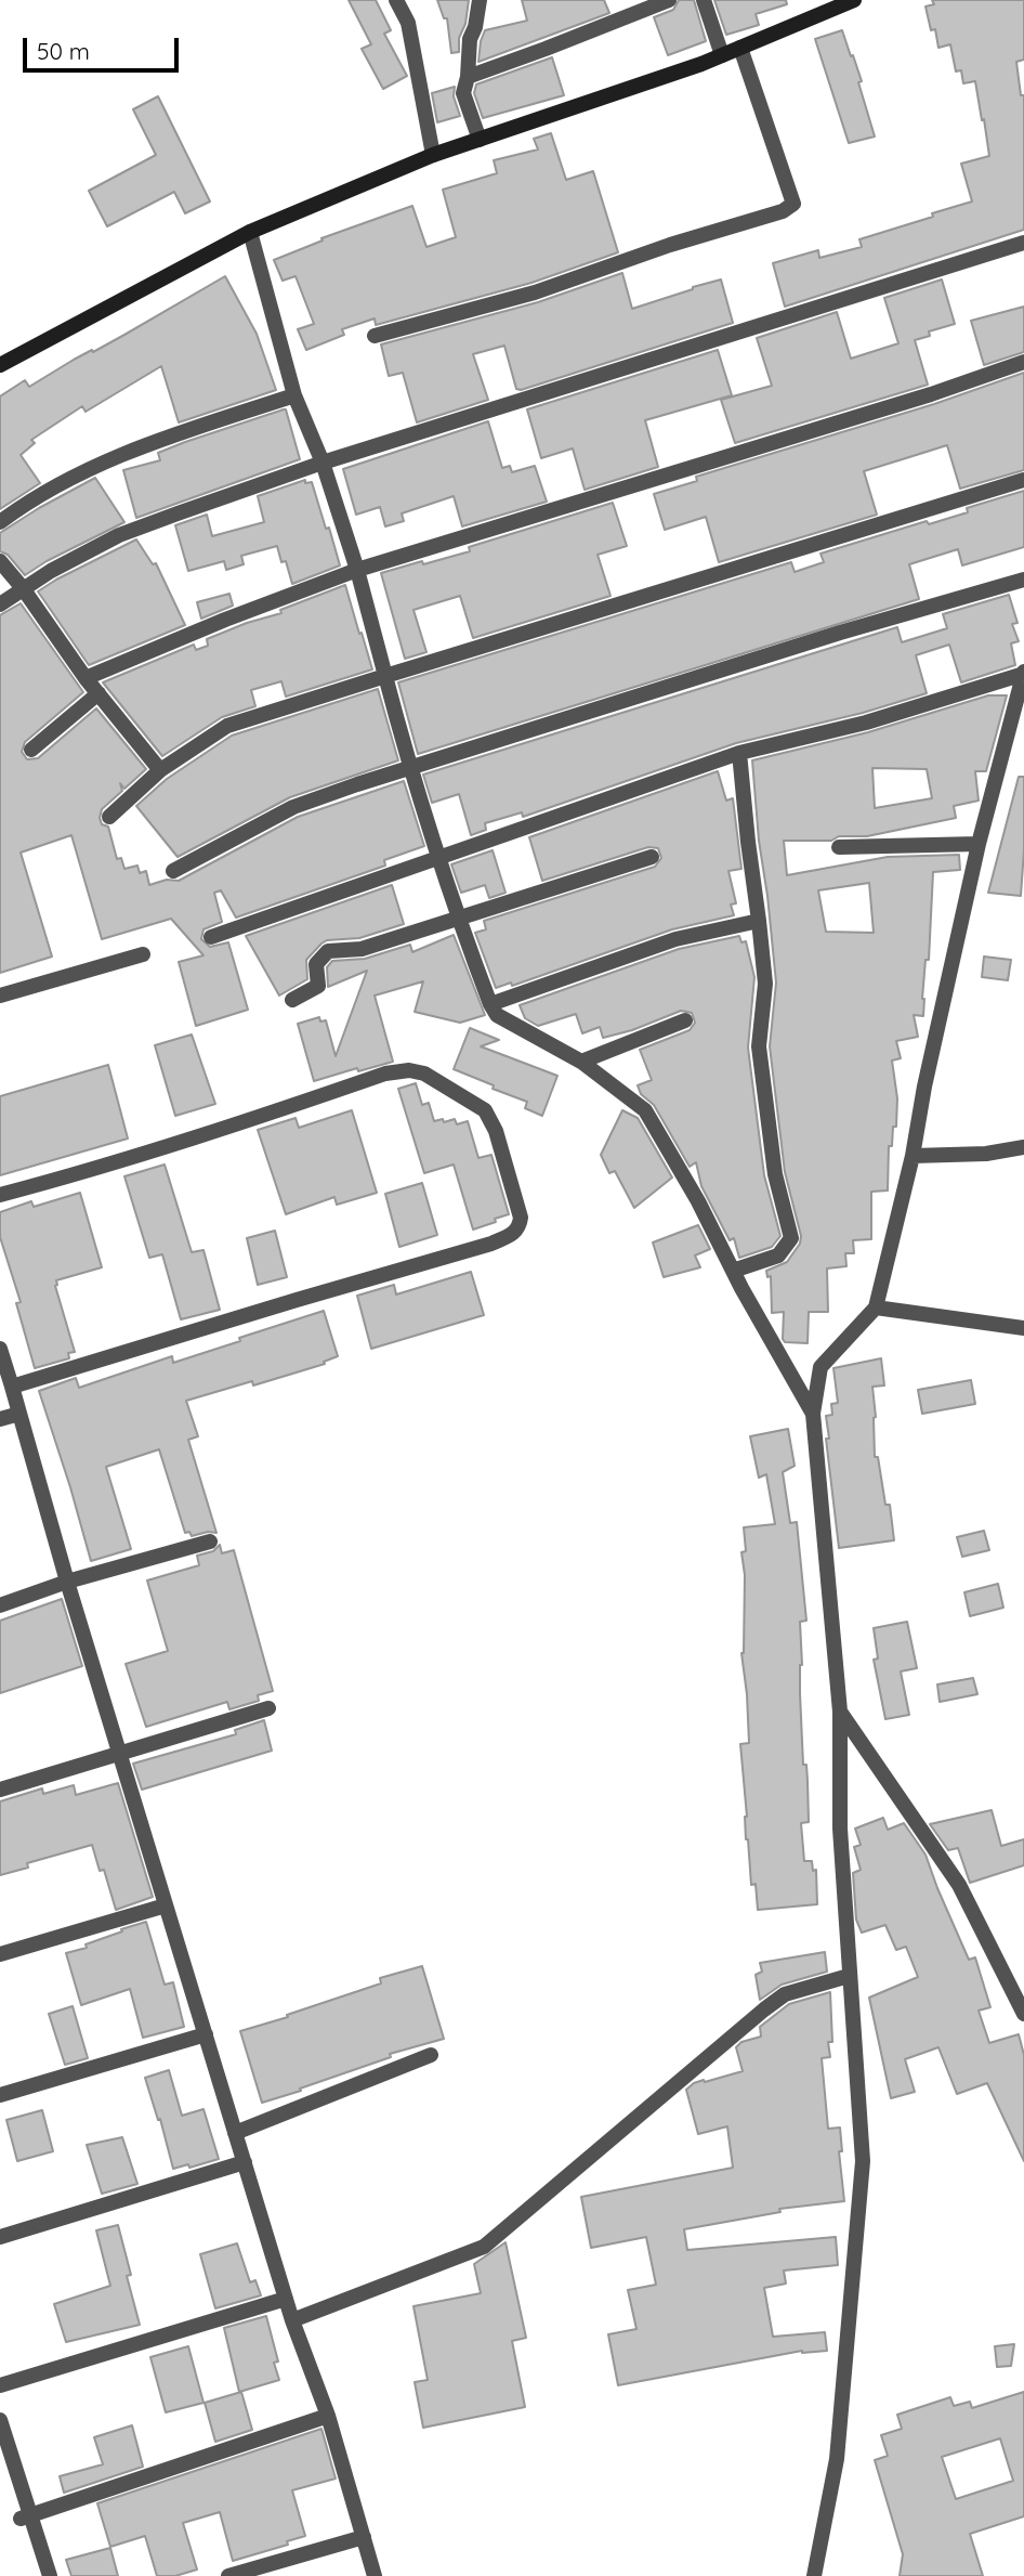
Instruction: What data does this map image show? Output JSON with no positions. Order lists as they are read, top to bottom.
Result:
{
  "scale_bar": "50 m"
}
